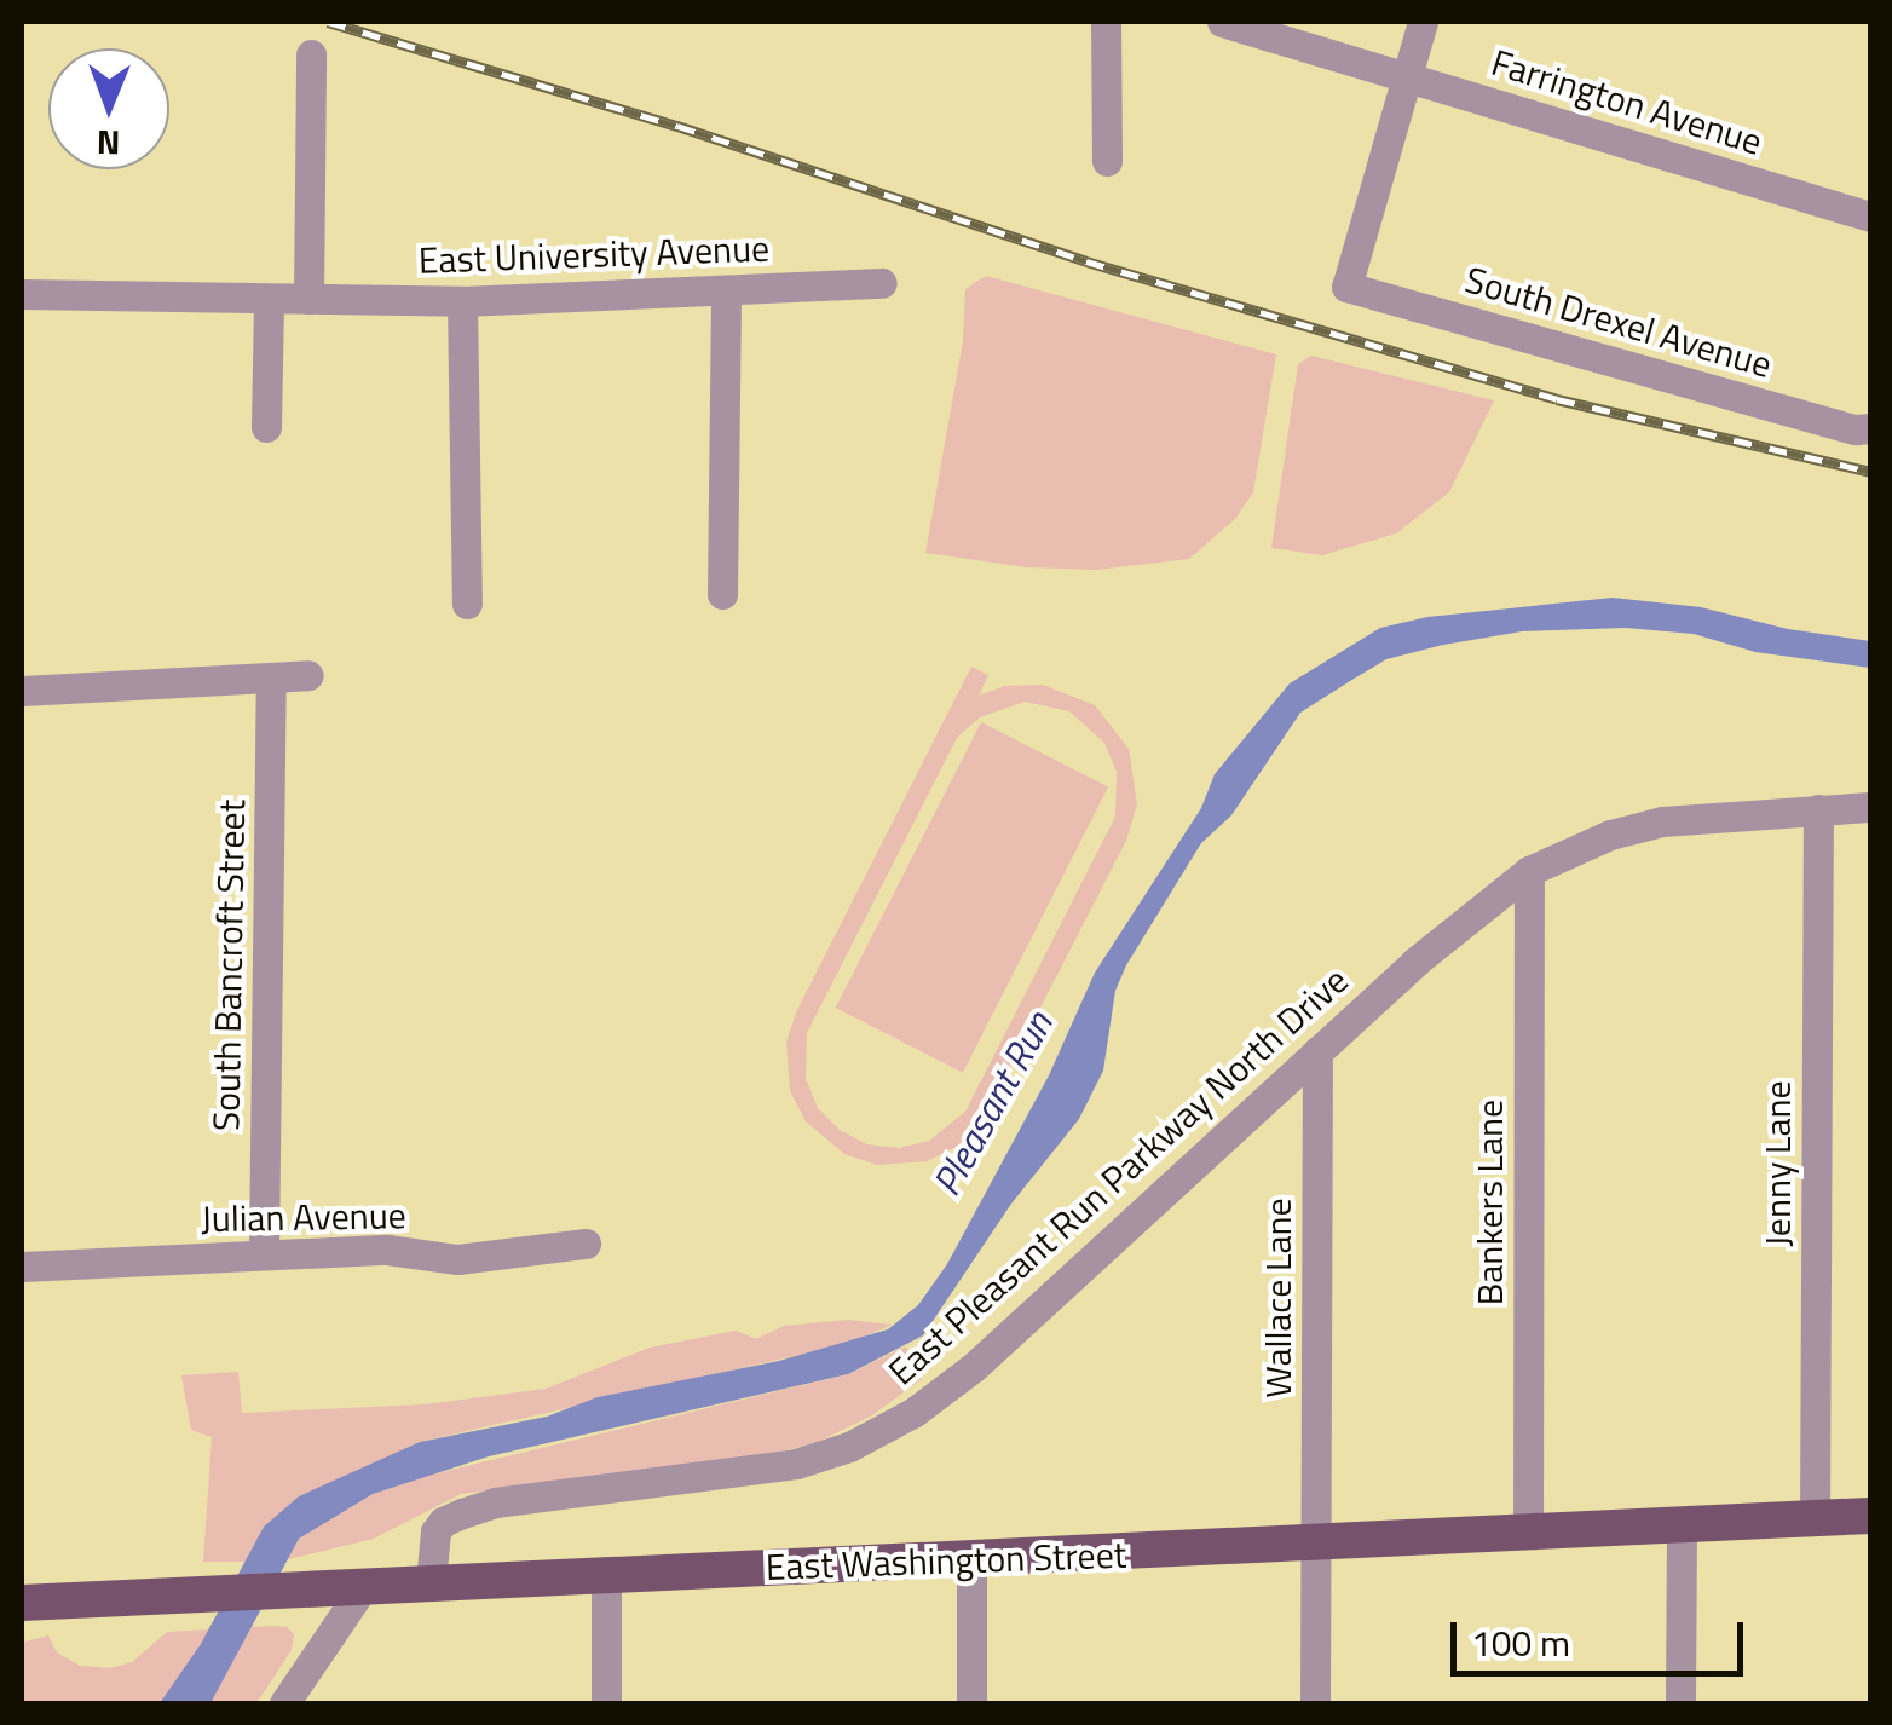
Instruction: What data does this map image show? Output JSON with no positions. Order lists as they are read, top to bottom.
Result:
{
  "streets": {
    "main road": ["East Washington Street"],
    "street": [
      "Farrington Avenue",
      "East University Avenue",
      "South Drexel Avenue",
      "South Bancroft Street",
      "Jenny Lane",
      "East Pleasant Run Parkway North Drive",
      "Bankers Lane",
      "Julian Avenue",
      "Wallace Lane"
    ]
  },
  "crossings": [
    ["Farrington Avenue", "South Drexel Avenue"],
    ["South Bancroft Street", "Julian Avenue"],
    ["Jenny Lane", "East Pleasant Run Parkway North Drive"],
    ["Jenny Lane", "East Washington Street"],
    ["East Pleasant Run Parkway North Drive", "Bankers Lane"],
    ["East Pleasant Run Parkway North Drive", "Wallace Lane"],
    ["East Pleasant Run Parkway North Drive", "East Washington Street"],
    ["Bankers Lane", "East Washington Street"],
    ["Wallace Lane", "East Washington Street"]
  ],
  "water": ["Pleasant Run"],
  "scale_bar": "100 m",
  "north": "bottom"
}
